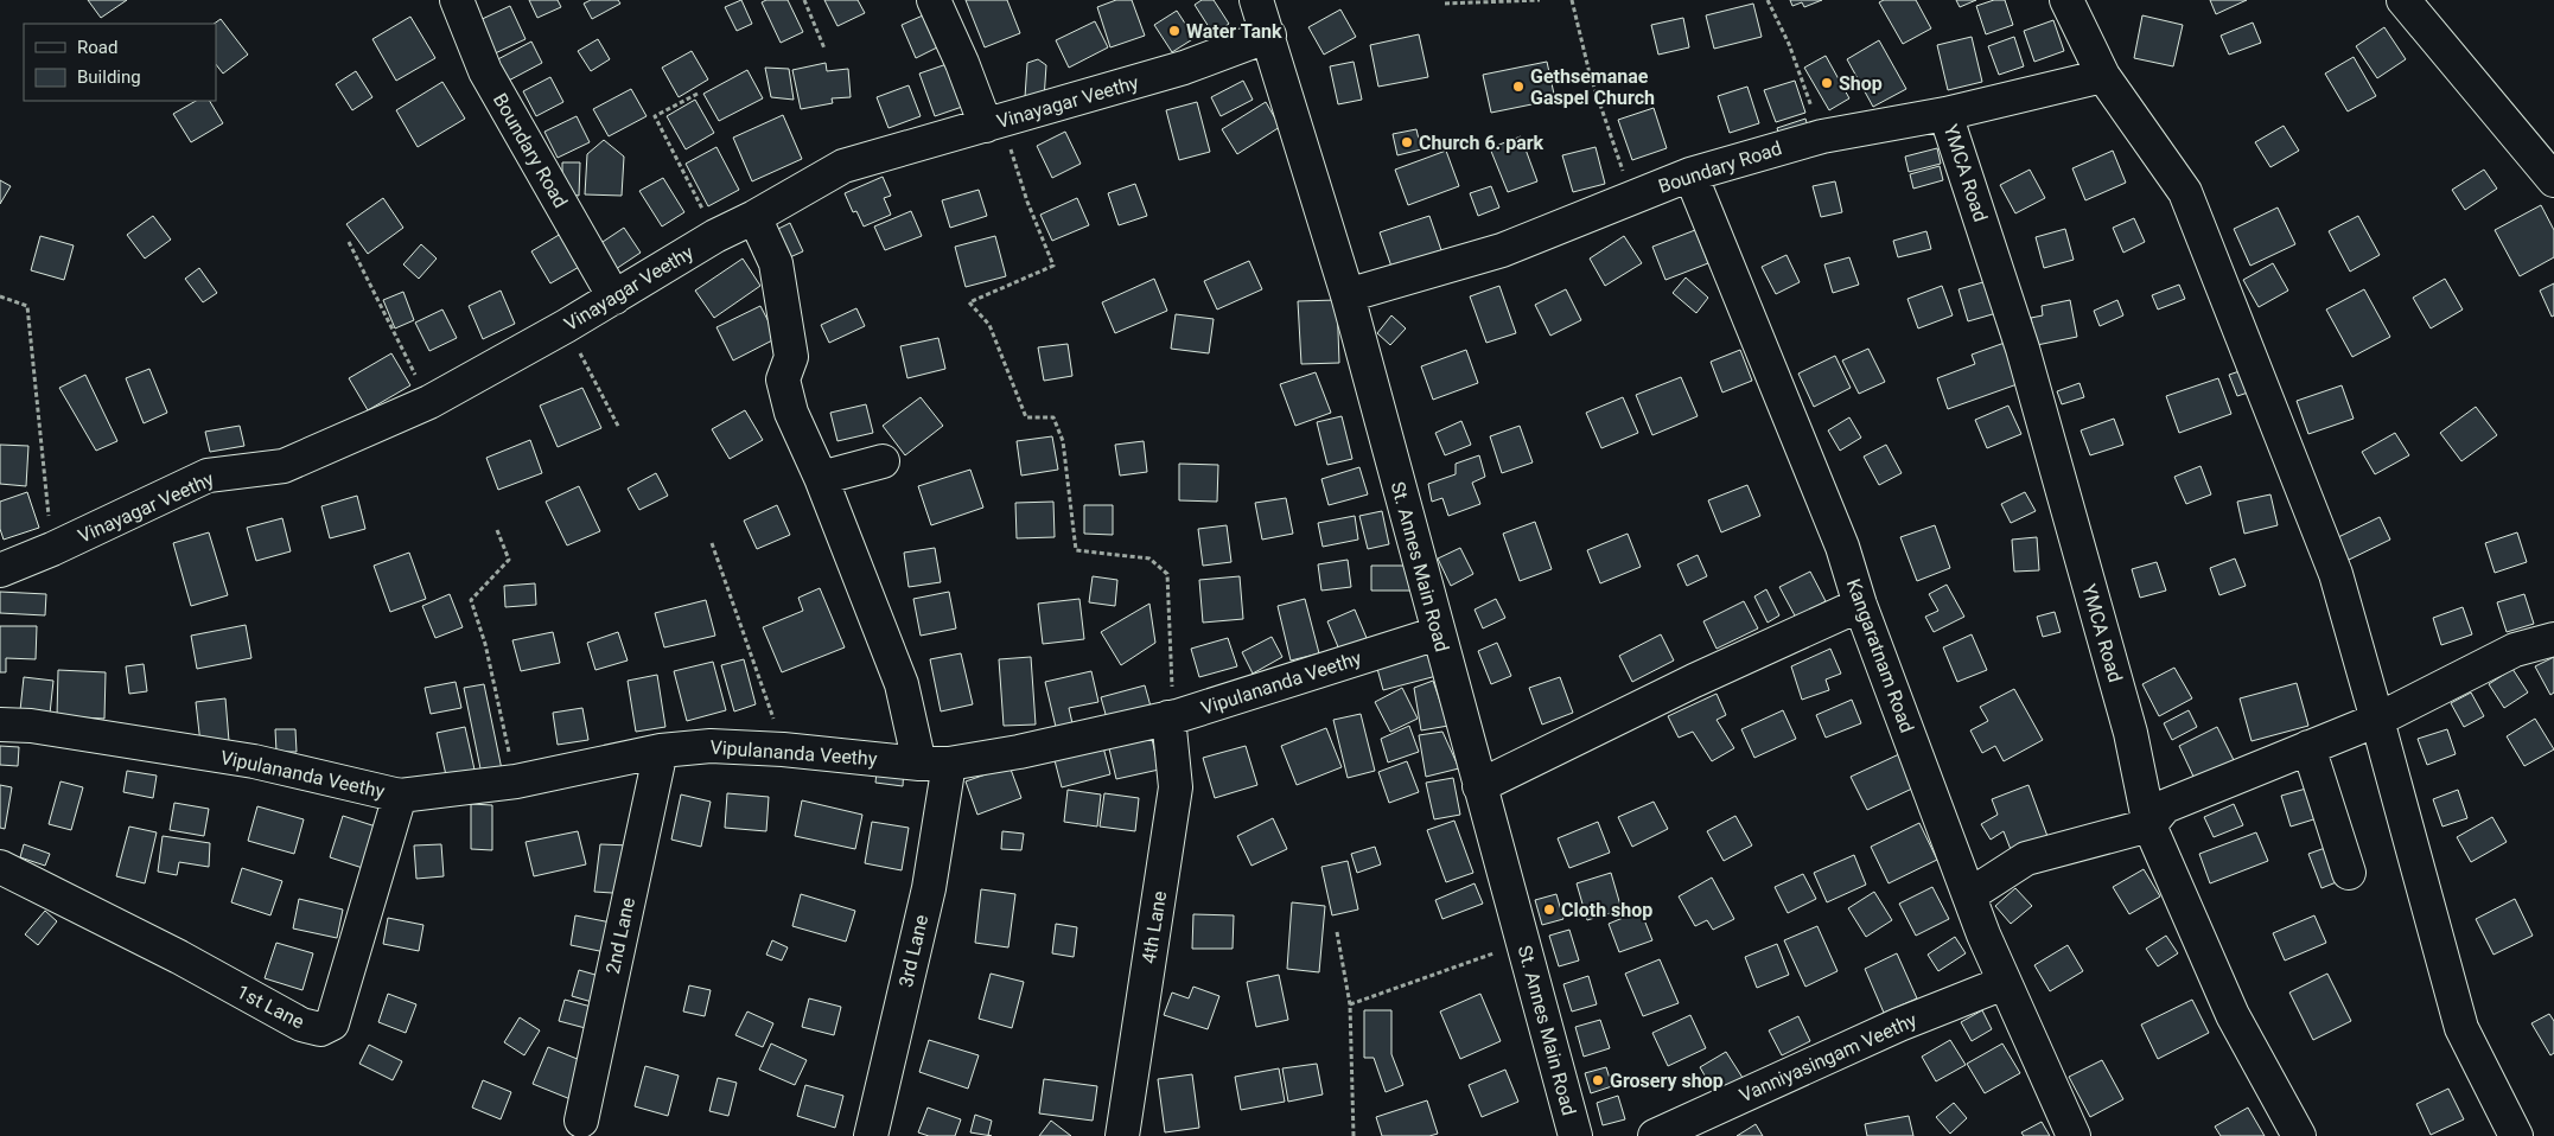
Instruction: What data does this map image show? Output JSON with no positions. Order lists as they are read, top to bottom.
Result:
{
  "streets": {
    "street": [
      "Vinayagar Veethy",
      "Boundary Road",
      "YMCA Road",
      "St. Annes Main Road",
      "Kangaratnam Road",
      "Vipulananda Veethy",
      "4th Lane",
      "2nd Lane",
      "3rd Lane",
      "1st Lane",
      "Vanniyasingam Veethy"
    ]
  },
  "crossings": [
    ["Vinayagar Veethy", "Boundary Road"],
    ["Vinayagar Veethy", "St. Annes Main Road"],
    ["Boundary Road", "YMCA Road"],
    ["Boundary Road", "St. Annes Main Road"],
    ["Boundary Road", "Kangaratnam Road"],
    ["St. Annes Main Road", "Vipulananda Veethy"],
    ["Kangaratnam Road", "Vanniyasingam Veethy"],
    ["Vipulananda Veethy", "4th Lane"],
    ["Vipulananda Veethy", "2nd Lane"],
    ["Vipulananda Veethy", "3rd Lane"],
    ["Vipulananda Veethy", "1st Lane"]
  ],
  "places": [
    "Water Tank",
    "Shop",
    "Gethsemanae Gaspel Church",
    "Church 6. park",
    "Cloth shop",
    "Grosery shop"
  ],
  "legend": ["Road", "Building"]
}
